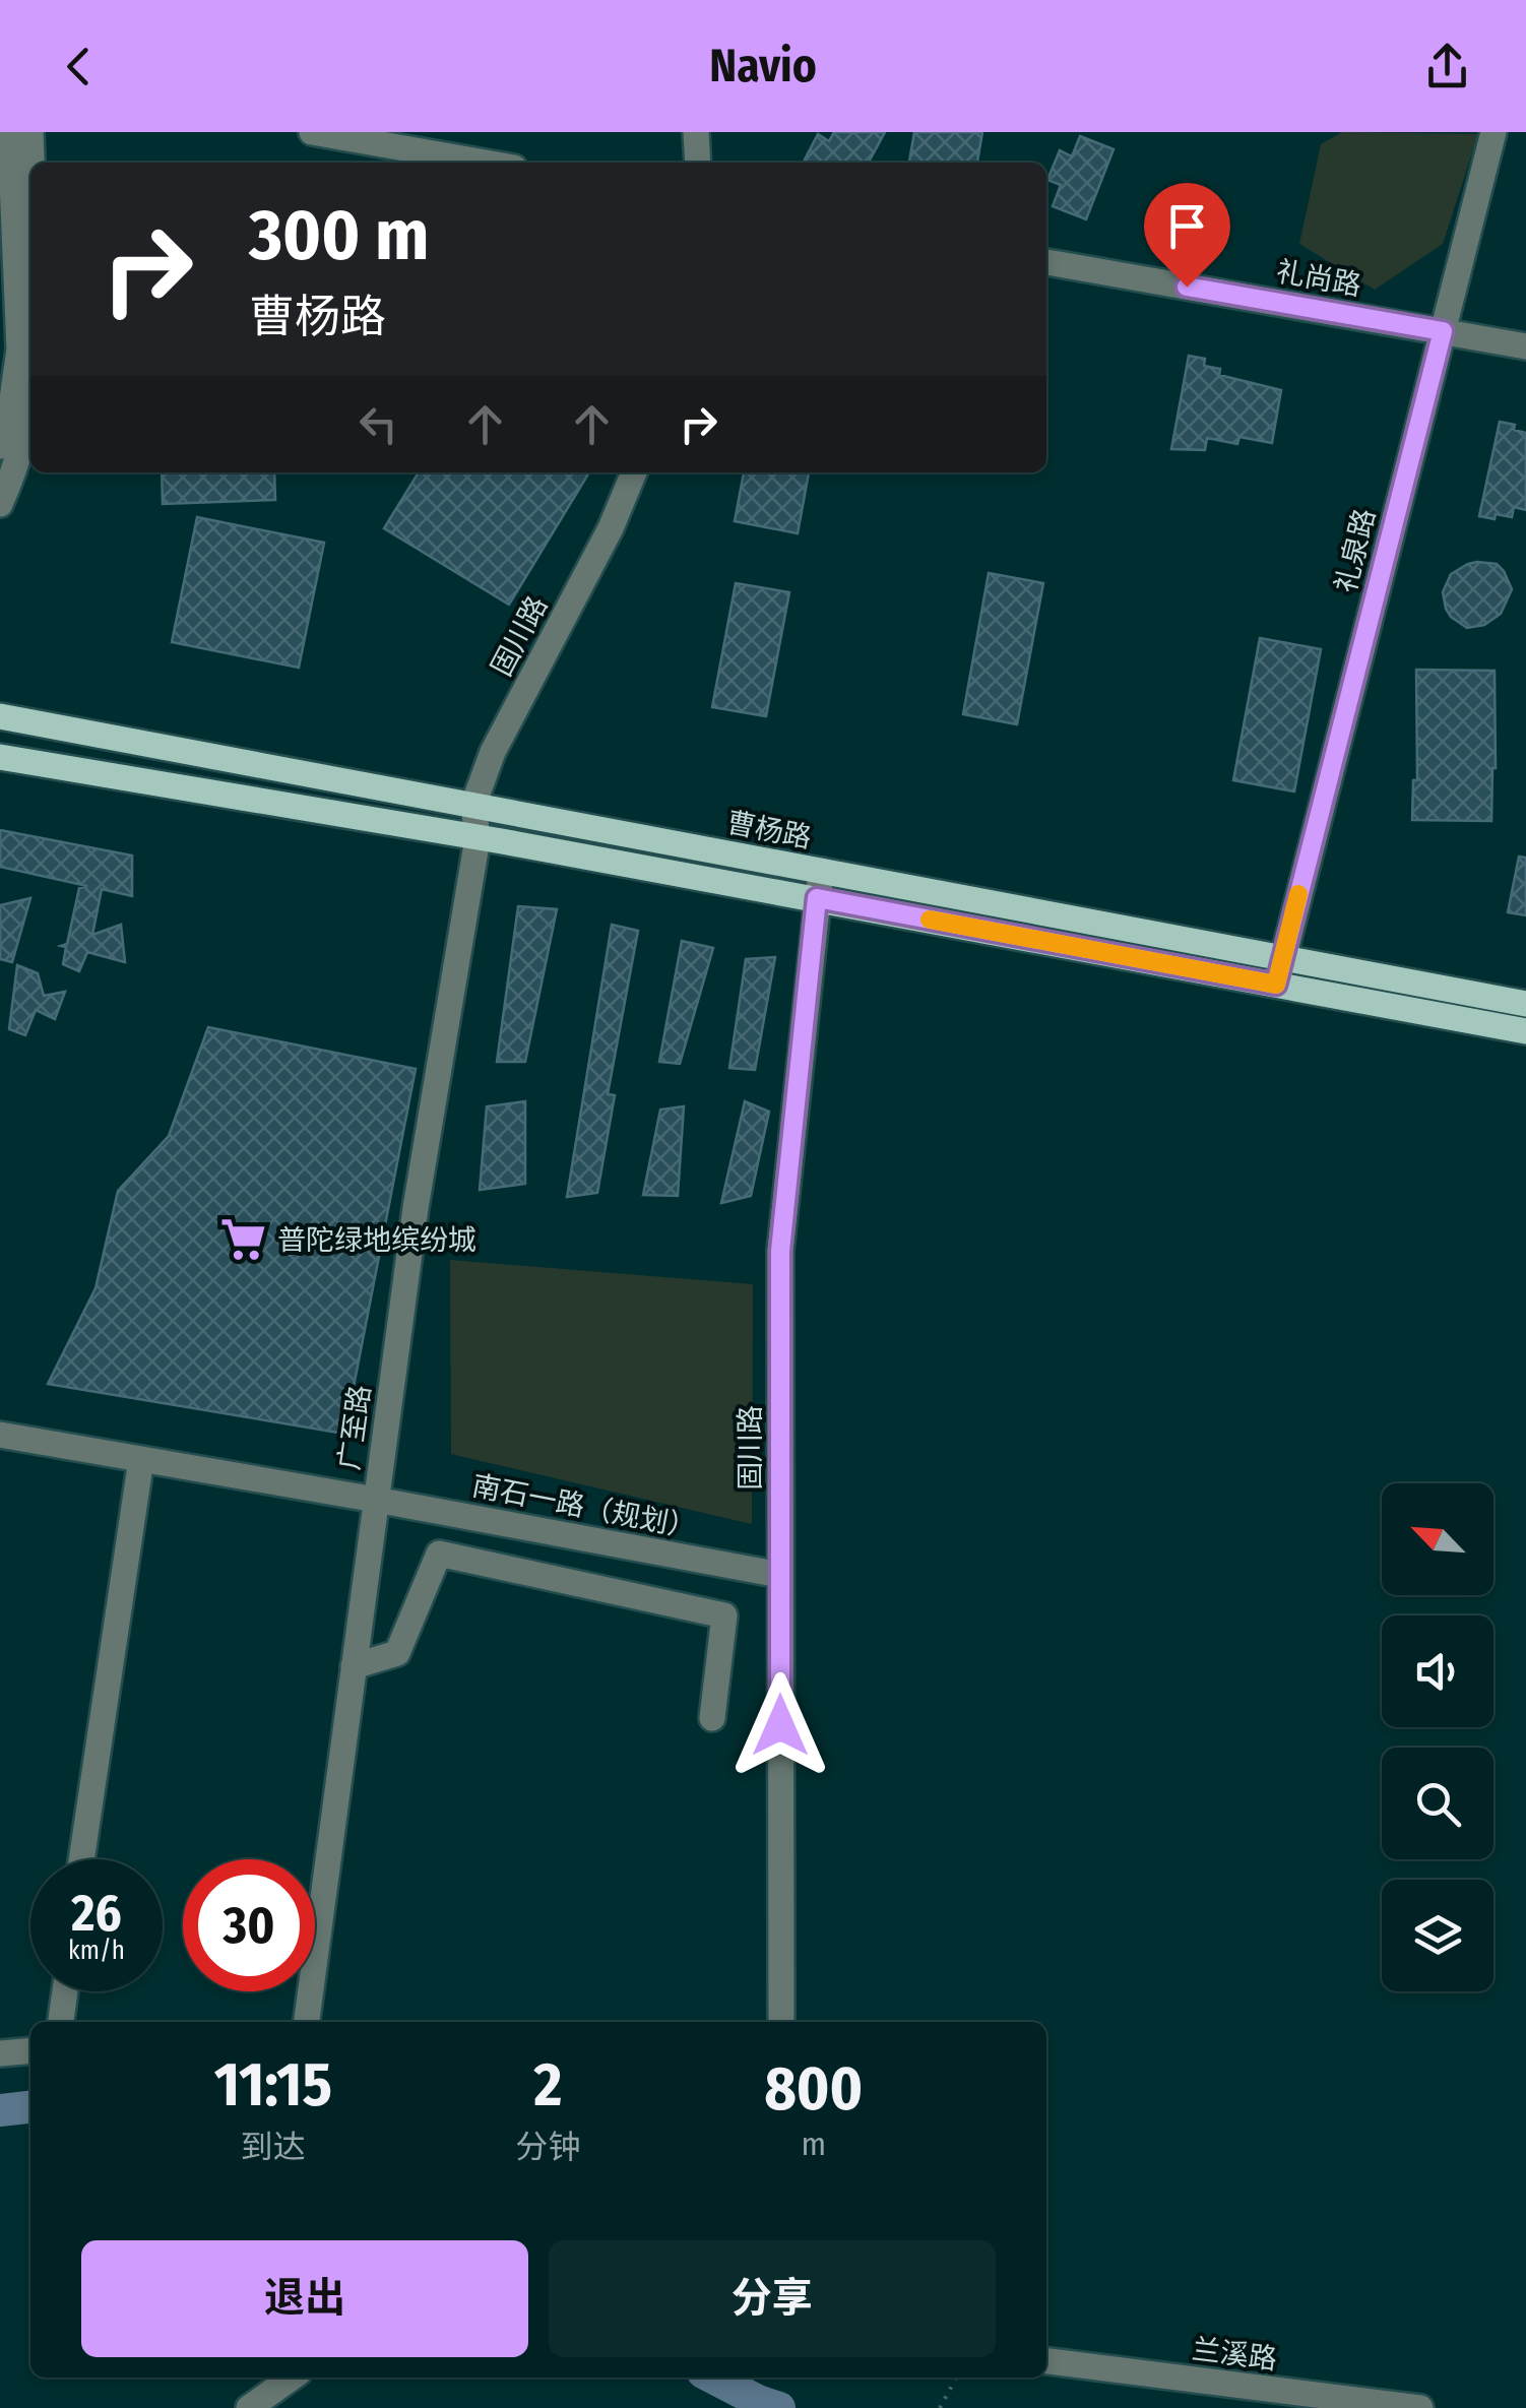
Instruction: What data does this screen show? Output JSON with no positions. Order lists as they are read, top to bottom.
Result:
{
  "streets": {
    "main road": ["曹杨路"],
    "street": [
      "礼尚路",
      "礼泉路",
      "固川路",
      "广至路",
      "南石一路（规划）",
      "兰溪路"
    ]
  },
  "crossings": [
    ["礼尚路", "礼泉路"],
    ["礼泉路", "曹杨路"],
    ["固川路", "曹杨路"],
    ["固川路", "广至路"],
    ["固川路", "南石一路（规划）"],
    ["曹杨路", "广至路"],
    ["广至路", "南石一路（规划）"]
  ],
  "places": {
    "supermarket": ["普陀绿地缤纷城"]
  },
  "north": "top left",
  "page": {
    "header": "Navio",
    "turn": ["300 m", "曹杨路"],
    "speed": "26 km/h",
    "limit": "30",
    "eta": [
      "11:15",
      "到达",
      "2",
      "分钟",
      "800",
      "m"
    ],
    "buttons": ["退出", "分享"]
  }
}
